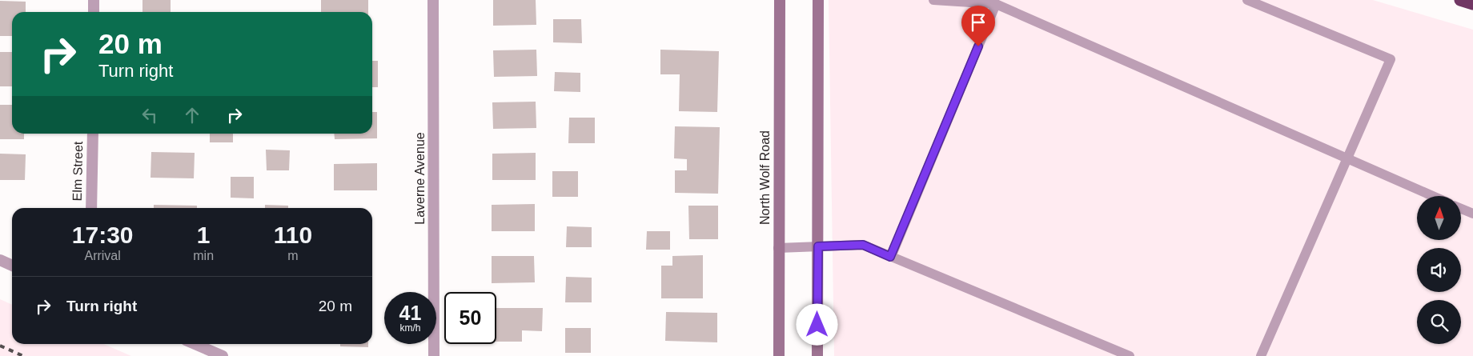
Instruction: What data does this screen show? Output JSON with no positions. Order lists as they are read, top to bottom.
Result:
{
  "streets": {
    "main road": ["North Wolf Road"],
    "street": ["Elm Street", "Laverne Avenue"]
  },
  "north": "top",
  "page": {
    "turn": ["20 m", "Turn right"],
    "eta": [
      "17:30",
      "Arrival",
      "1",
      "min",
      "110",
      "m"
    ],
    "list": [
      {
        "name": "Turn right",
        "value": "20 m"
      }
    ],
    "speed": "41 km/h",
    "limit": "50"
  }
}
